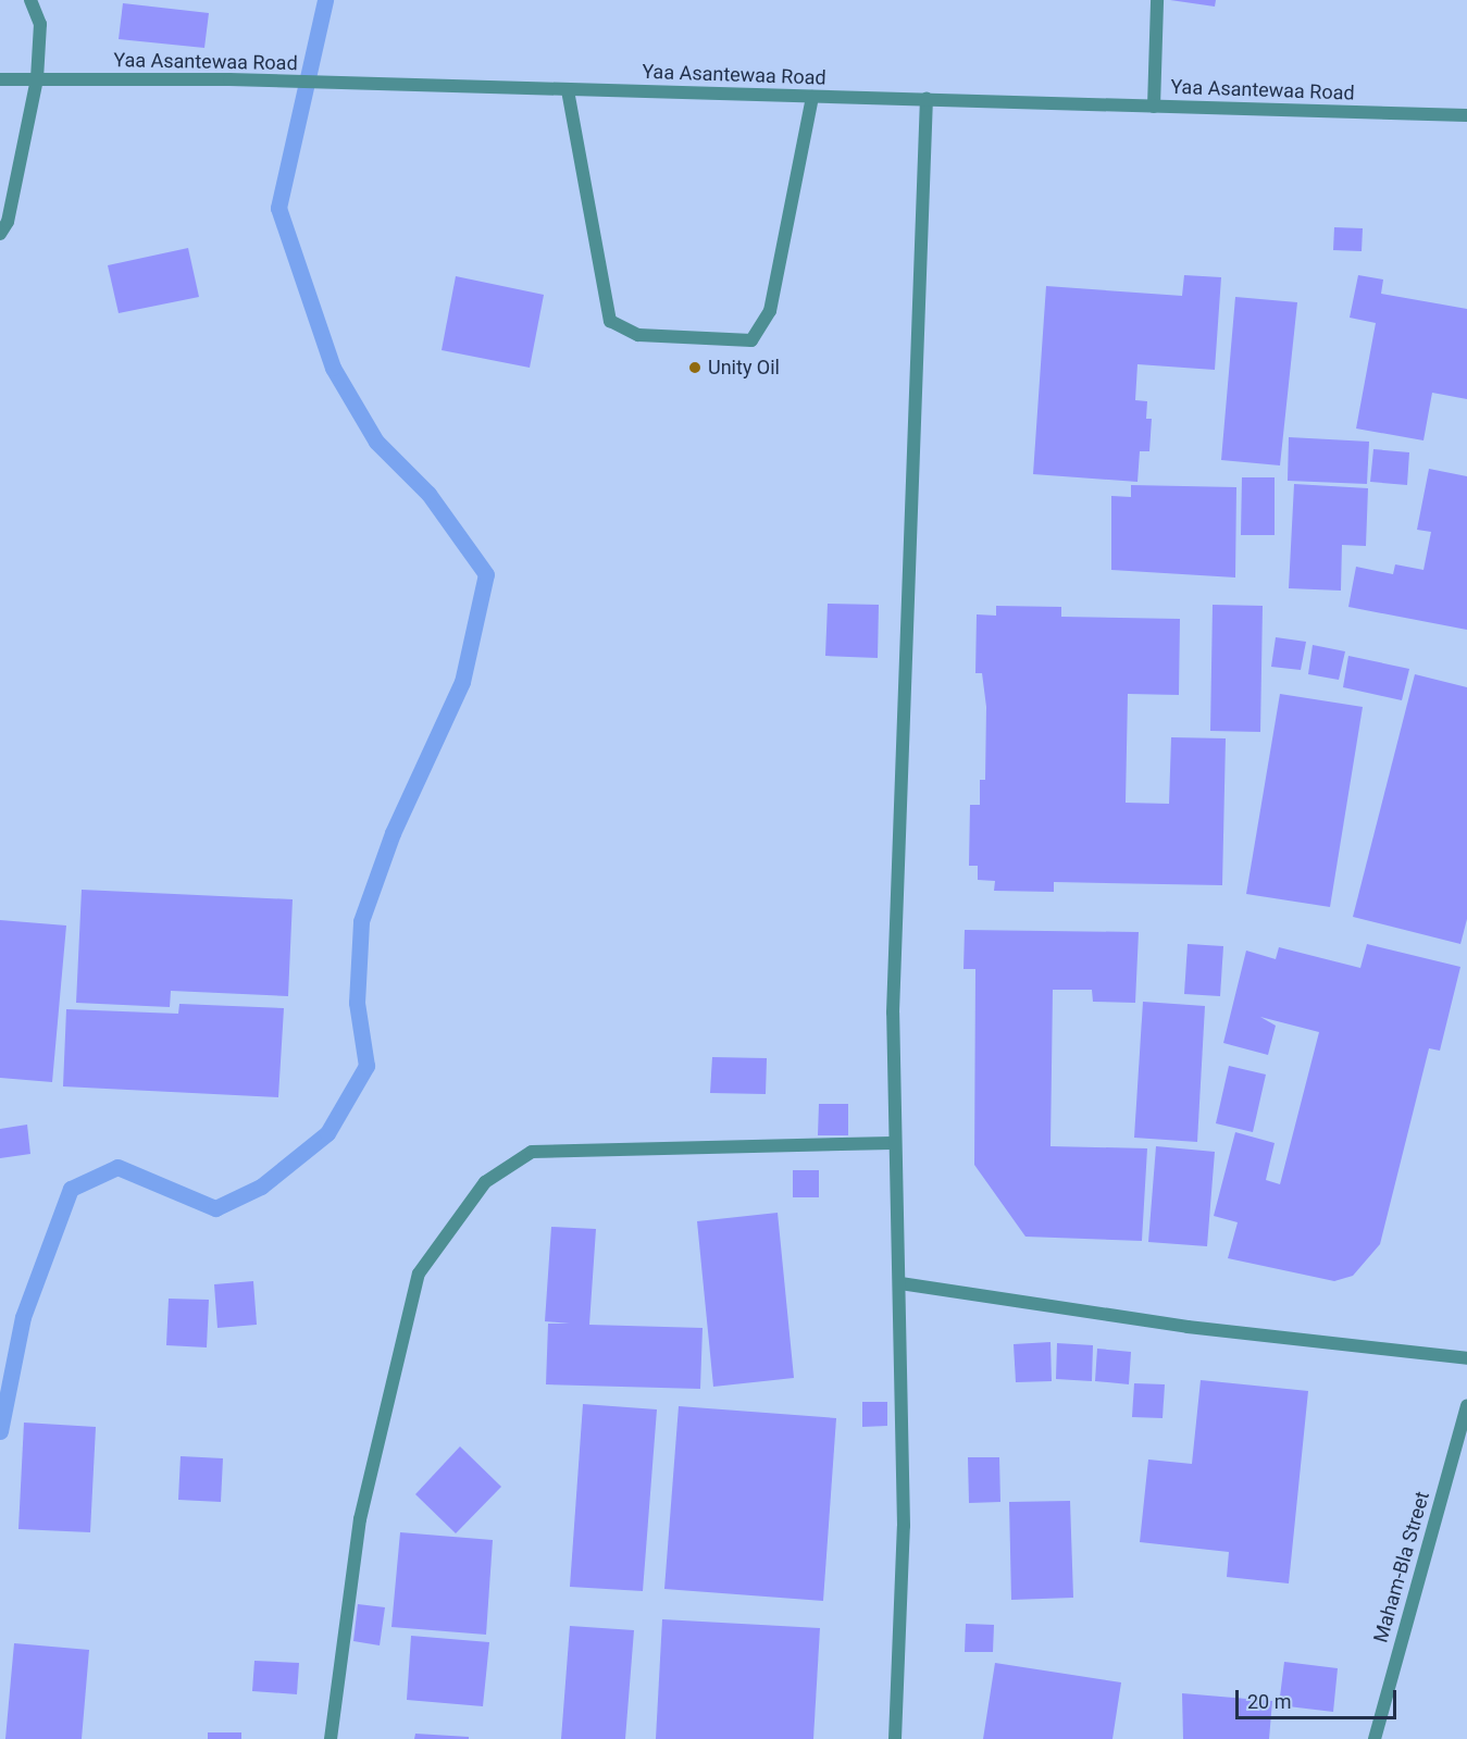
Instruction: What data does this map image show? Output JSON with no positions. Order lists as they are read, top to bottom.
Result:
{
  "streets": {
    "street": ["Yaa Asantewaa Road", "Maham-Bla Street"]
  },
  "places": ["Unity Oil"],
  "scale_bar": "20 m"
}
